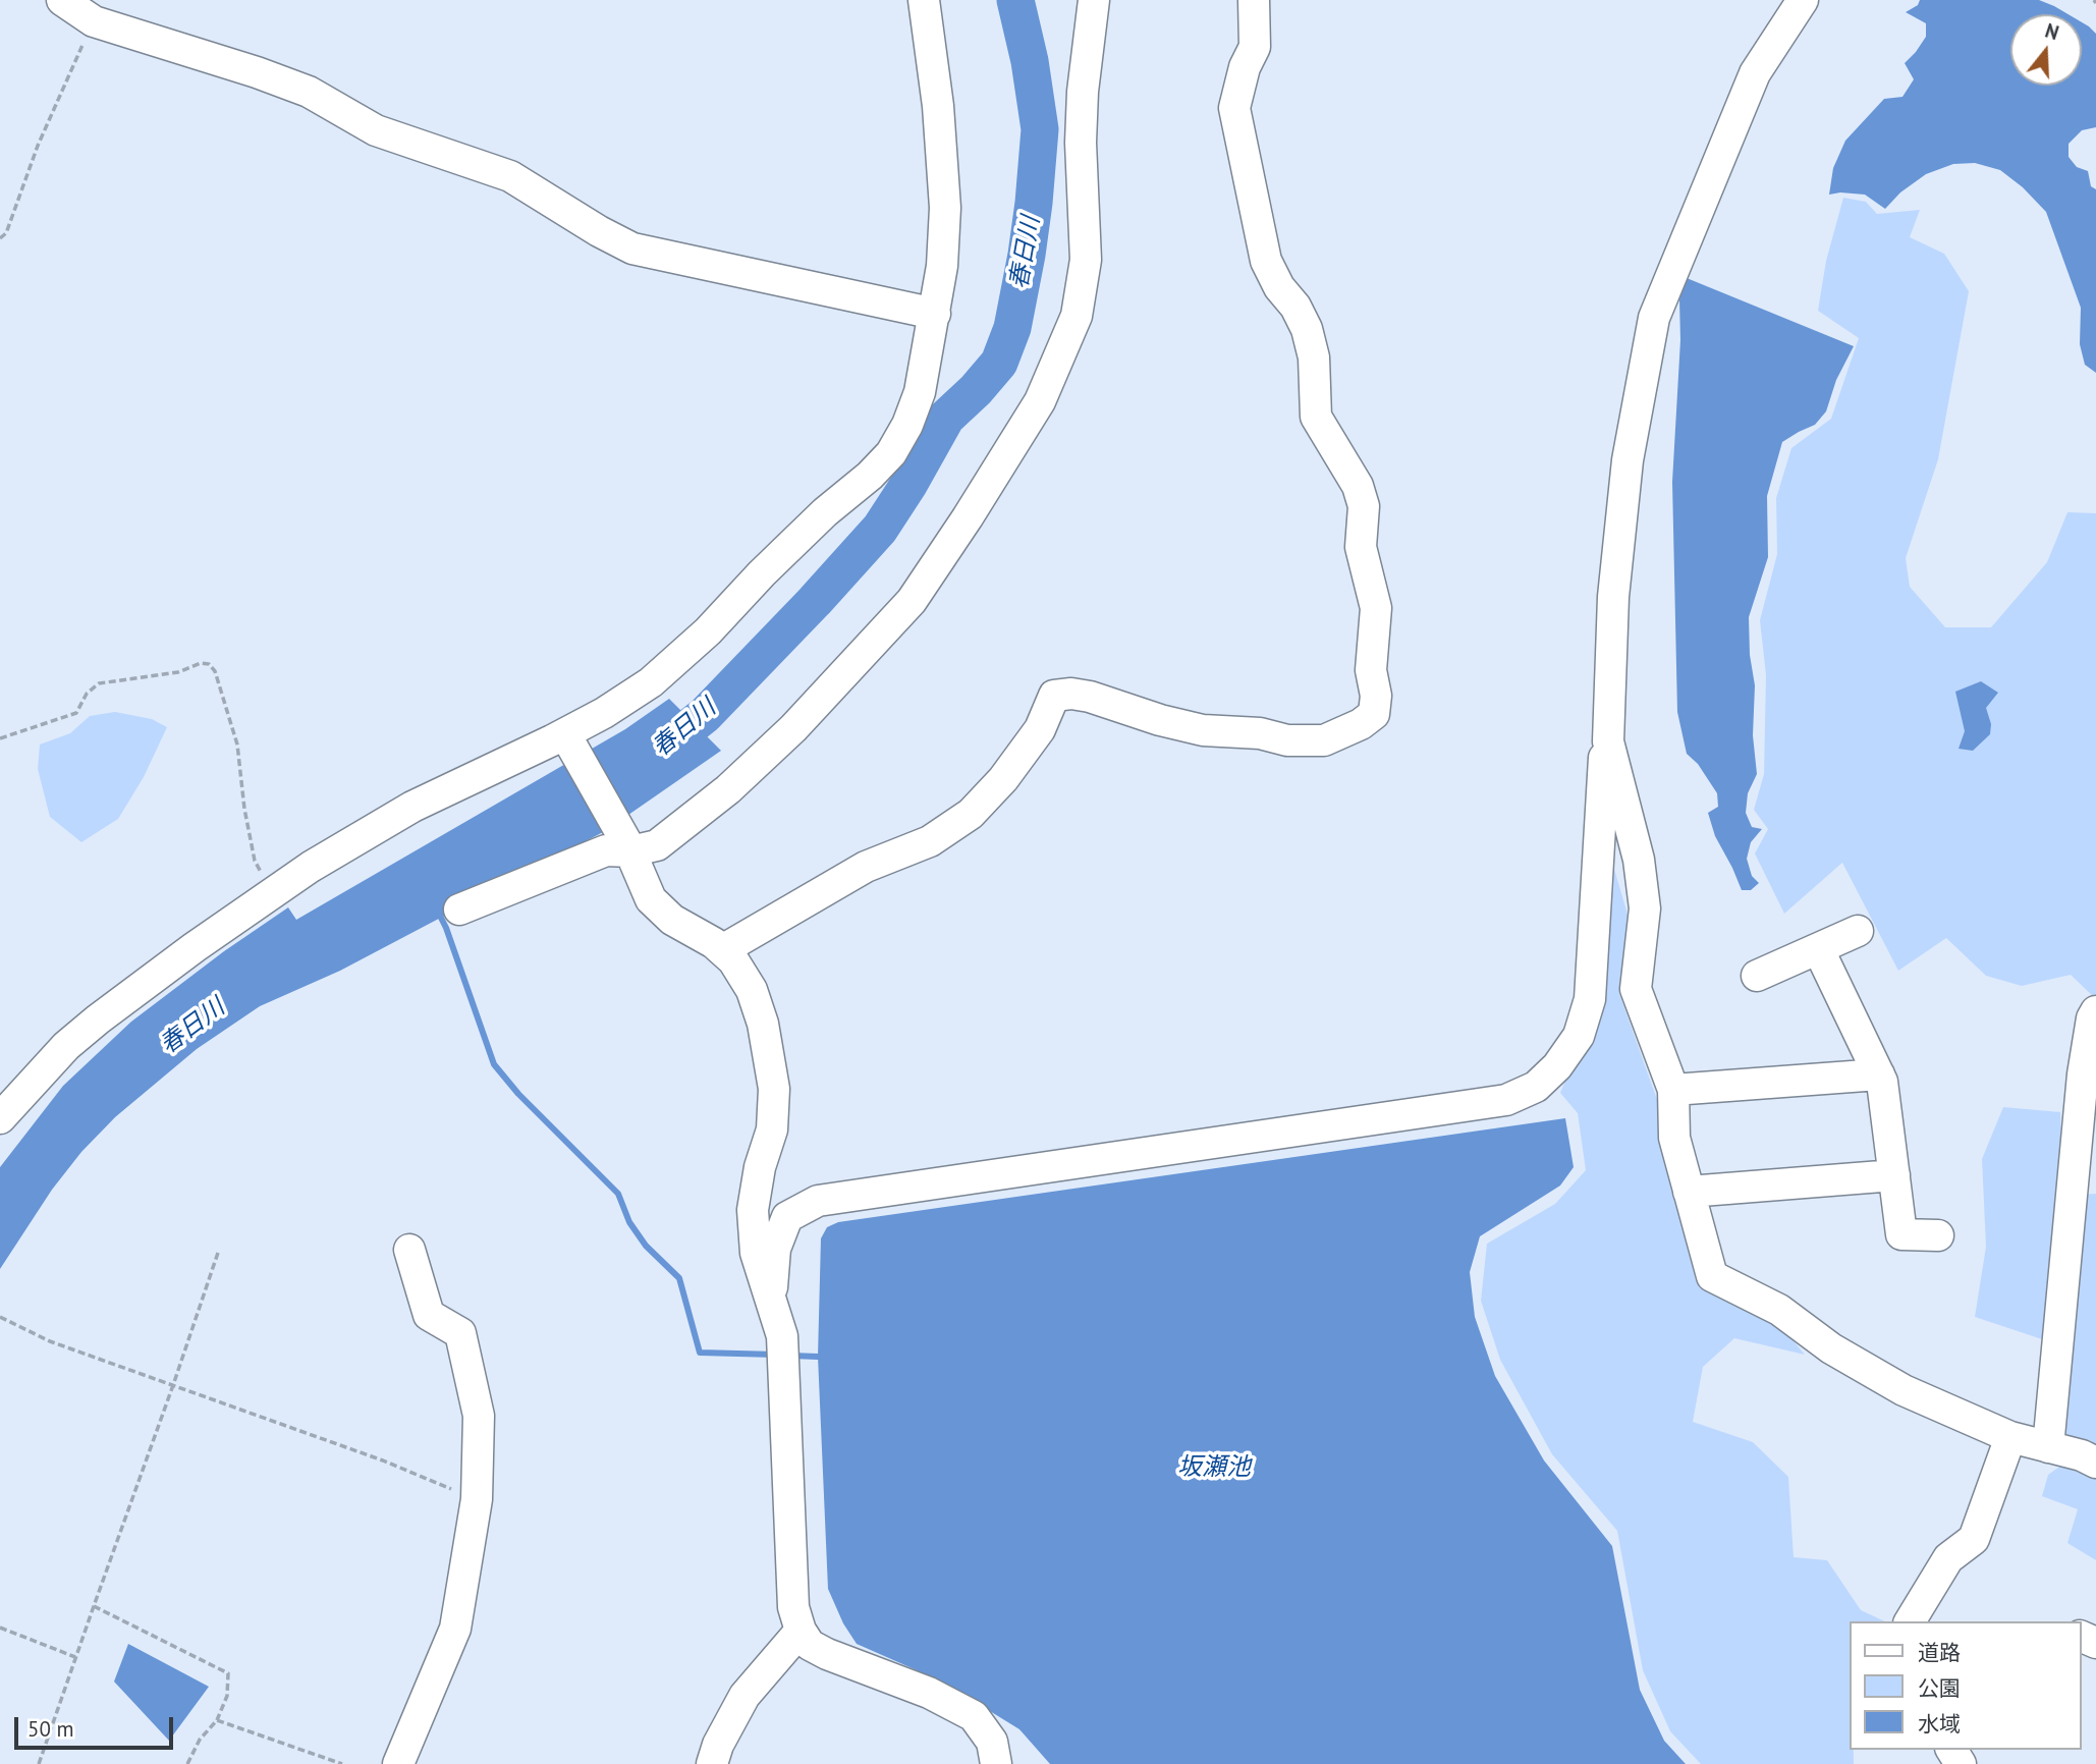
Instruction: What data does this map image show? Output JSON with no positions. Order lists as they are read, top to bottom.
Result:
{
  "water": ["春日川", "坂瀬池"],
  "legend": ["道路", "公園", "水域"],
  "scale_bar": "50 m",
  "north": "top"
}
